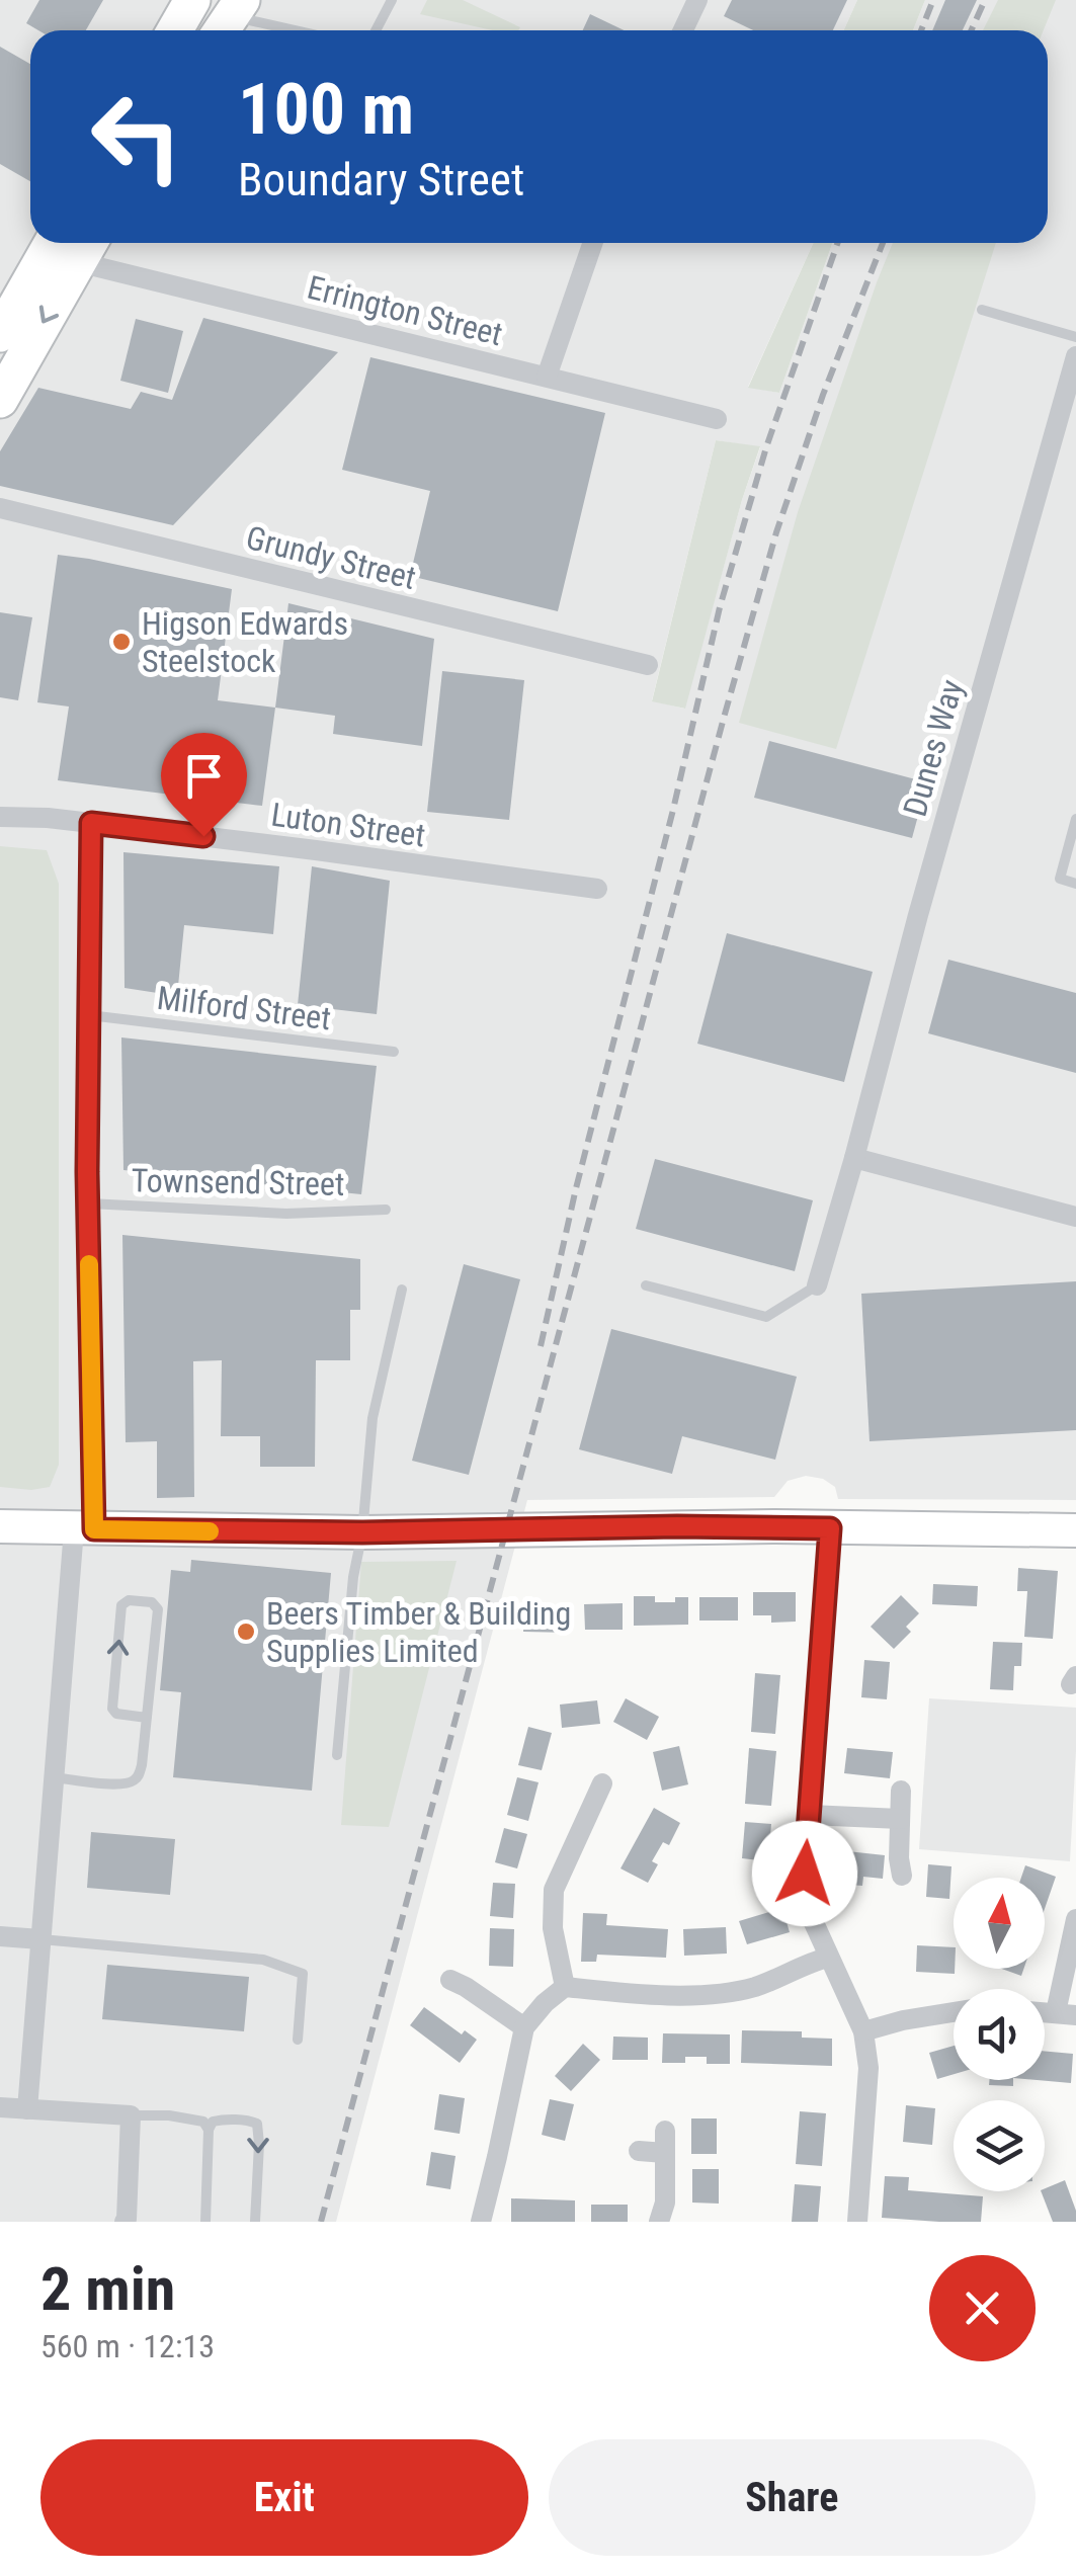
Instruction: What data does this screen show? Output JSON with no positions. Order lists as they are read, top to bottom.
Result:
{
  "streets": {
    "street": [
      "Errington Street",
      "Grundy Street",
      "Dunes Way",
      "Luton Street"
    ],
    "lane": ["Milford Street", "Townsend Street"]
  },
  "places": ["Higson Edwards Steelstock", "Beers Timber & Building Supplies Limited"],
  "north": "top",
  "page": {
    "turn": ["100 m", "Boundary Street"],
    "heading": ["2 min", "560 m · 12:13"],
    "buttons": ["Exit", "Share"]
  }
}
